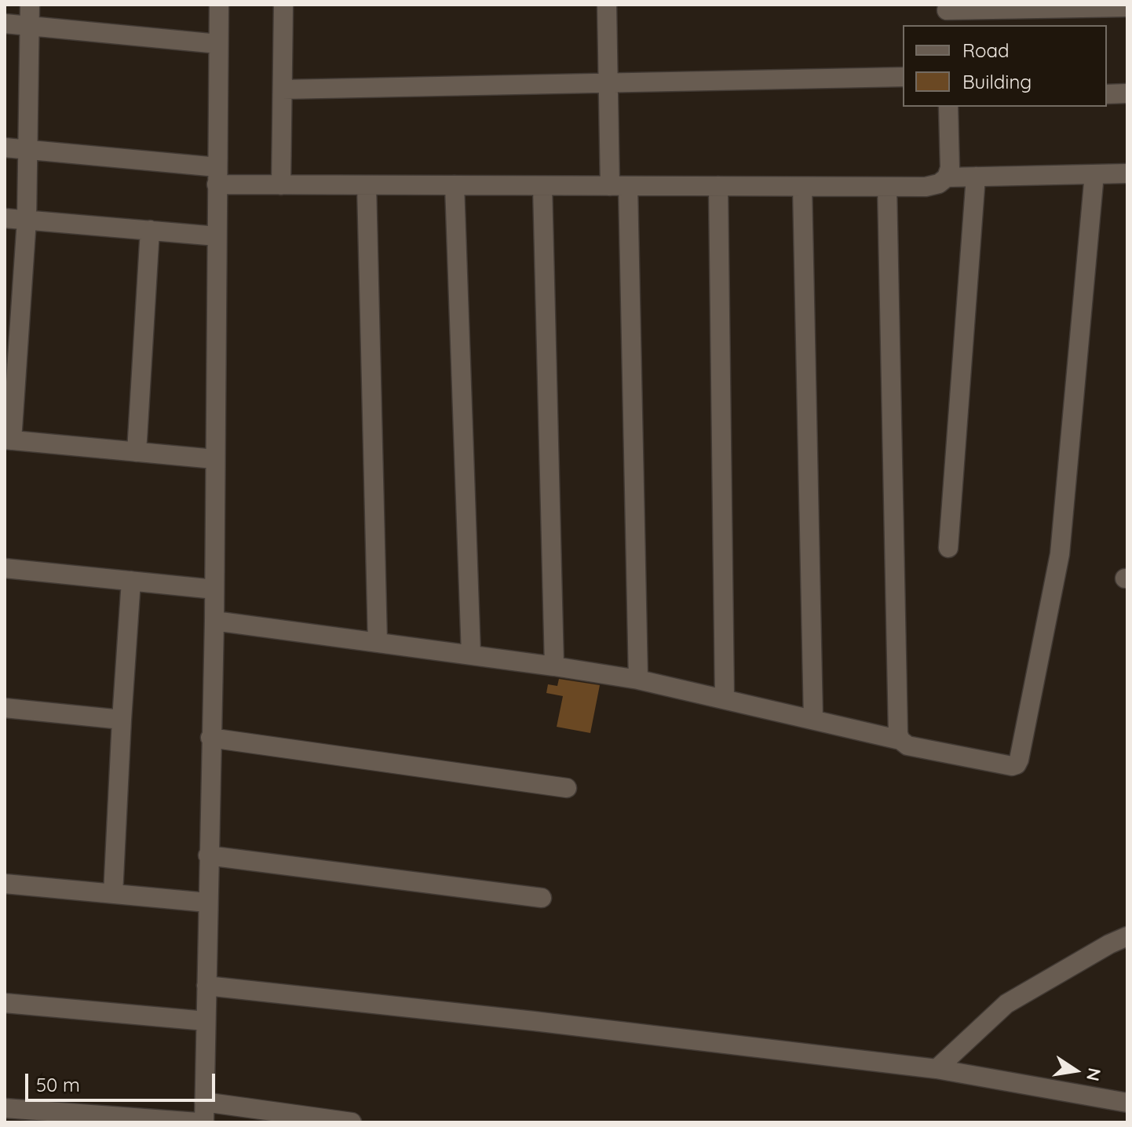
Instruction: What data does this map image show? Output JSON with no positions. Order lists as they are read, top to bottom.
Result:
{
  "legend": ["Road", "Building"],
  "scale_bar": "50 m",
  "north": "right"
}
